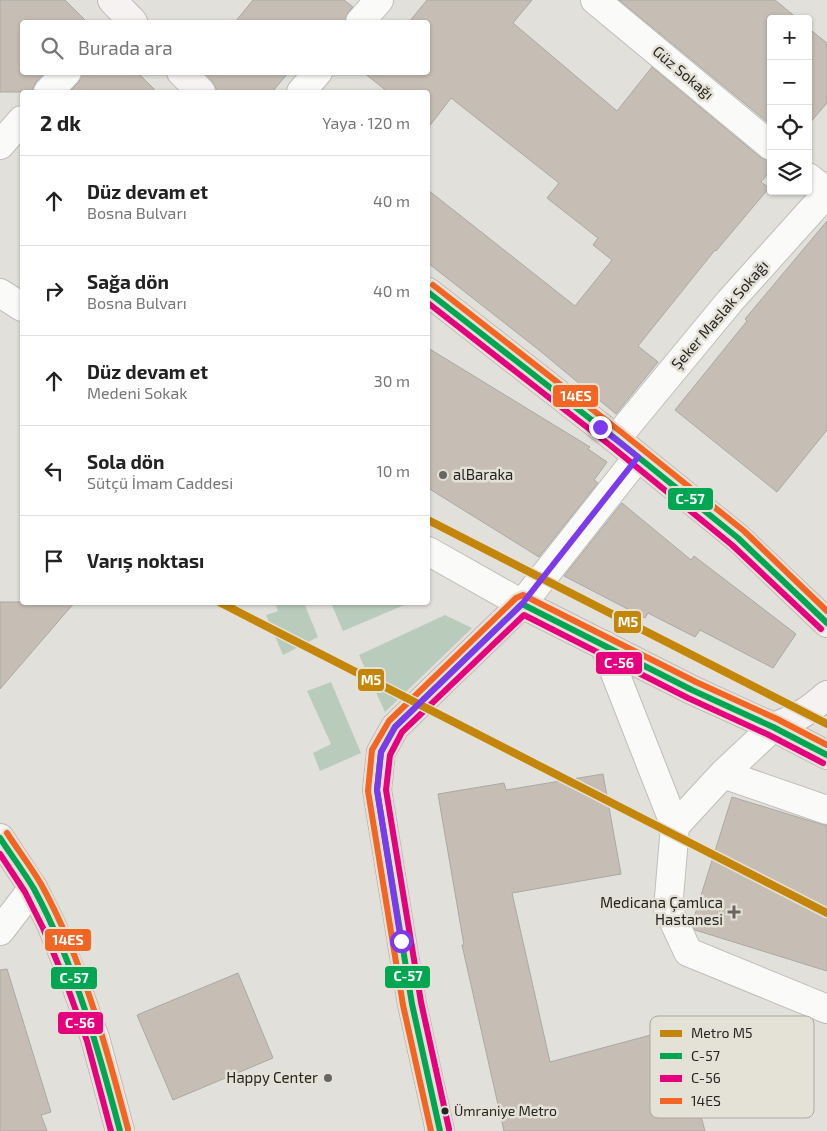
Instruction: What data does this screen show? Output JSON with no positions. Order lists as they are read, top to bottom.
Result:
{
  "streets": {
    "street": ["Güz Sokağı", "Şeker Maslak Sokağı"]
  },
  "places": {
    "other": ["alBaraka", "Happy Center", "Ümraniye Metro"],
    "health": ["Medicana Çamlıca Hastanesi"]
  },
  "lines": [
    "transit line 14ES",
    "transit line C-57",
    "transit line C-56",
    "metro line M5"
  ],
  "legend": [
    "Metro M5",
    "C-57",
    "C-56",
    "14ES"
  ],
  "page": {
    "map_buttons": ["+", "−"],
    "search": "Burada ara",
    "heading": ["2 dk", "Yaya · 120 m"],
    "list": [
      ["Düz devam et", "Bosna Bulvarı", "40 m"],
      ["Sağa dön", "Bosna Bulvarı", "40 m"],
      ["Düz devam et", "Medeni Sokak", "30 m"],
      ["Sola dön", "Sütçü İmam Caddesi", "10 m"],
      "Varış noktası"
    ]
  }
}
